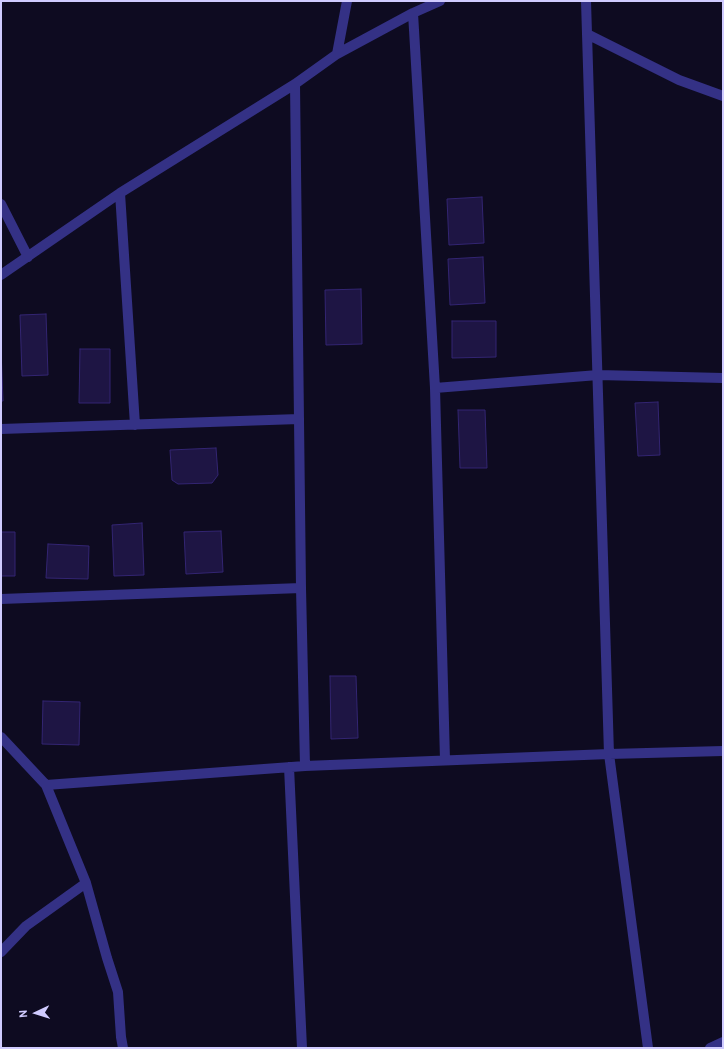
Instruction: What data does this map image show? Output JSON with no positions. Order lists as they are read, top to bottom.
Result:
{
  "north": "left"
}
